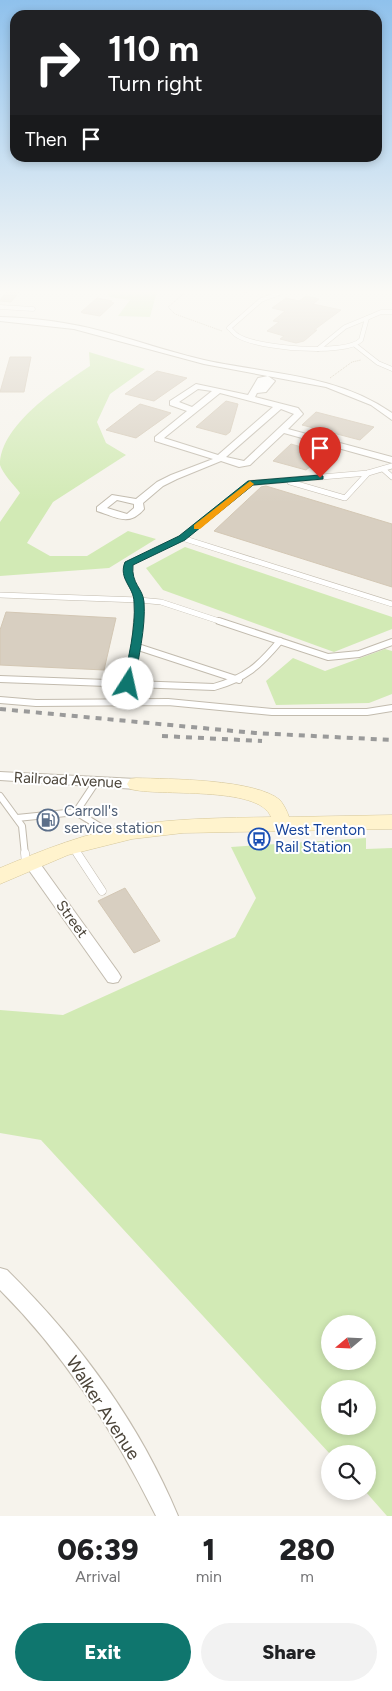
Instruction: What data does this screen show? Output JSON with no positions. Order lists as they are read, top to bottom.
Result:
{
  "streets": {
    "street": ["Railroad Avenue", "Street", "Walker Avenue"]
  },
  "places": {
    "fuel station": ["Carroll's service station"],
    "bus stop": ["West Trenton Rail Station"]
  },
  "north": "left",
  "page": {
    "turn": ["110 m", "Turn right"],
    "then": "Then",
    "eta": [
      "06:39",
      "Arrival",
      "1",
      "min",
      "280",
      "m"
    ],
    "buttons": ["Exit", "Share"]
  }
}
